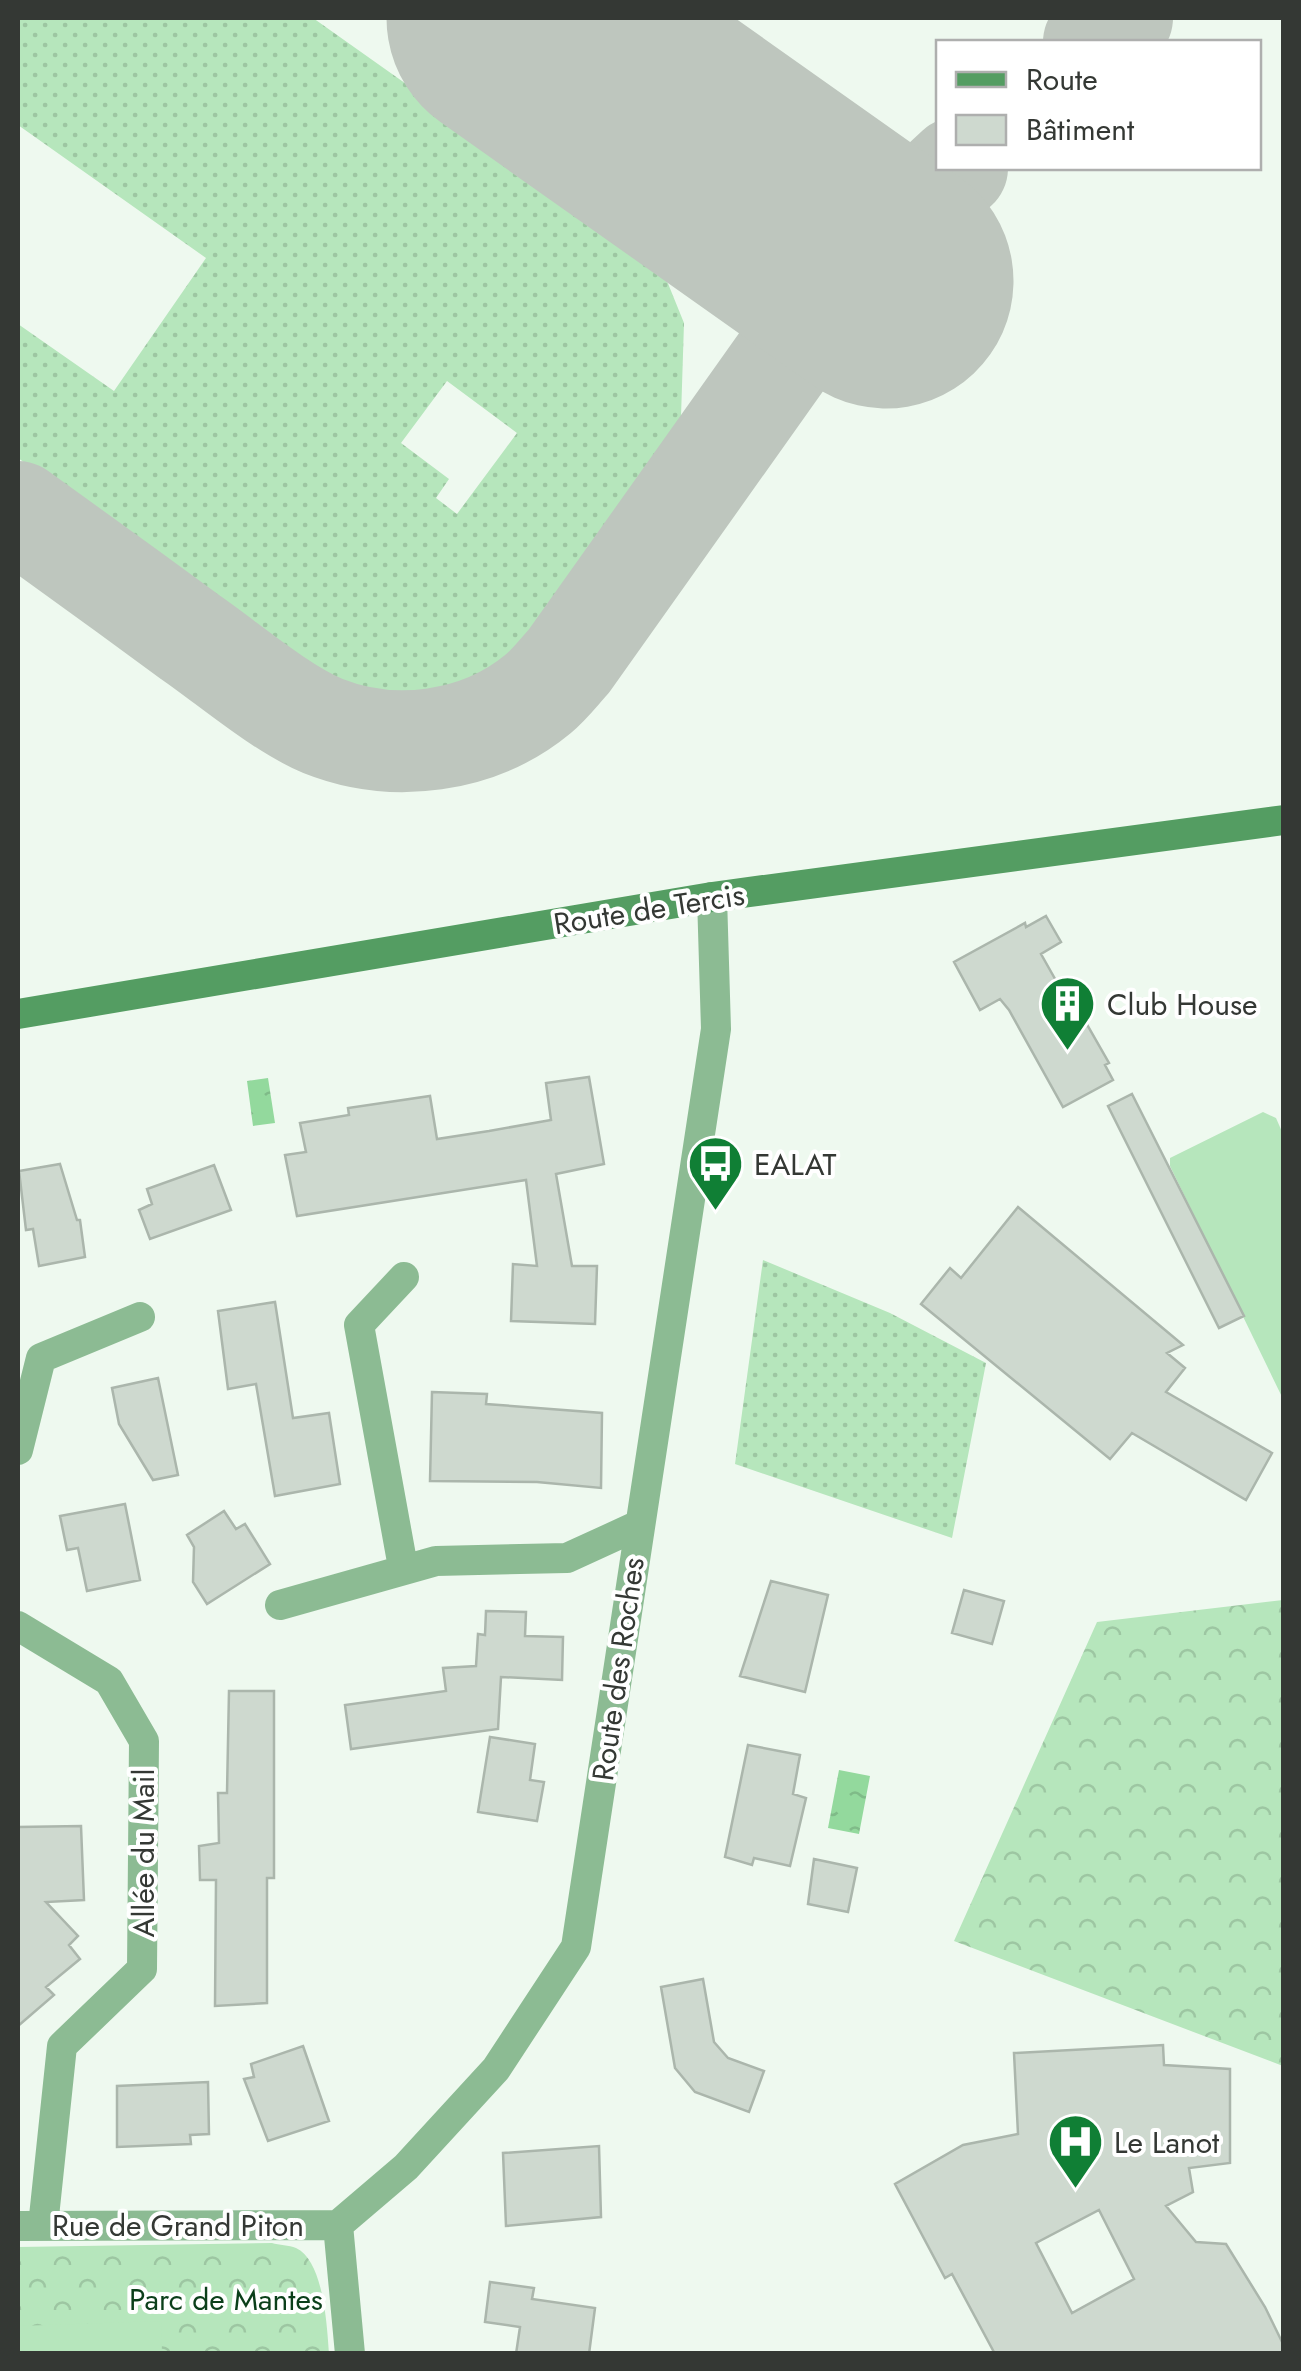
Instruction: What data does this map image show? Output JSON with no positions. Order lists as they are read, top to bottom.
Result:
{
  "streets": {
    "main road": ["Route de Tercis"],
    "street": ["Route des Roches", "Allée du Mail", "Rue de Grand Piton"]
  },
  "crossings": [
    ["Route de Tercis", "Route des Roches"],
    ["Route des Roches", "Rue de Grand Piton"],
    ["Allée du Mail", "Rue de Grand Piton"]
  ],
  "parks": ["Parc de Mantes"],
  "places": {
    "building": ["Club House"],
    "bus stop": ["EALAT"],
    "hospital": ["Le Lanot"]
  },
  "legend": ["Route", "Bâtiment"]
}
